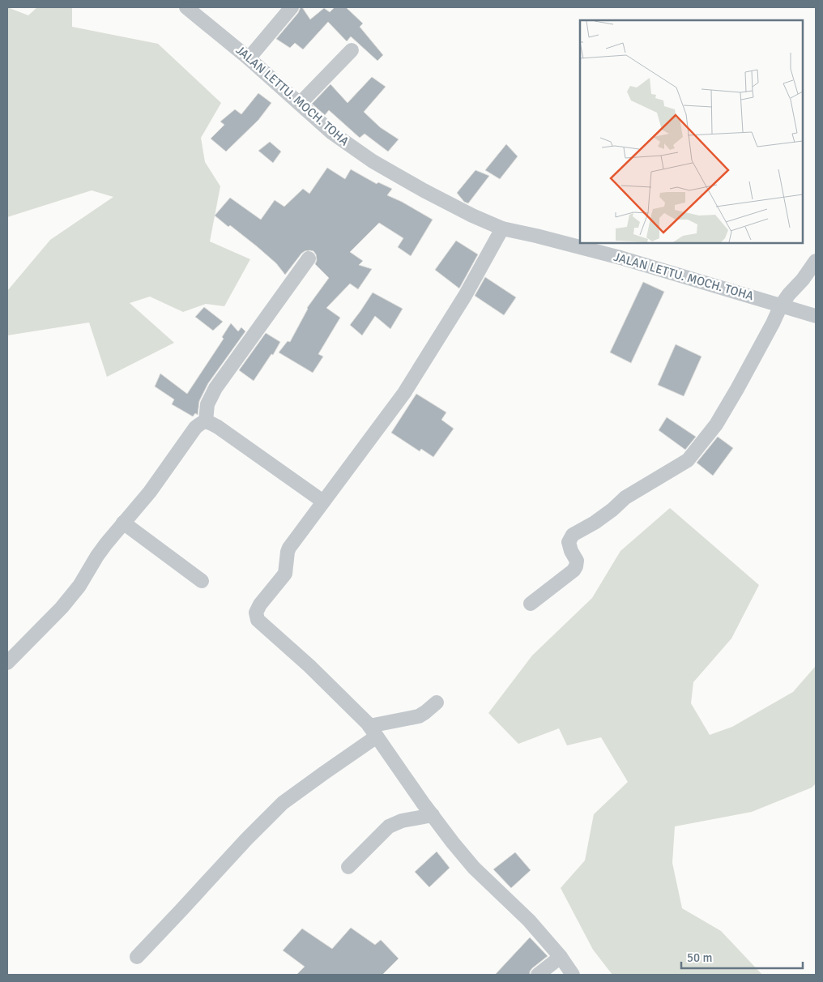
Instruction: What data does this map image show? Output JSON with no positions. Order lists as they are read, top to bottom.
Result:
{
  "streets": {
    "street": ["JALAN LETTU. MOCH. TOHA"]
  },
  "scale_bar": "50 m"
}
